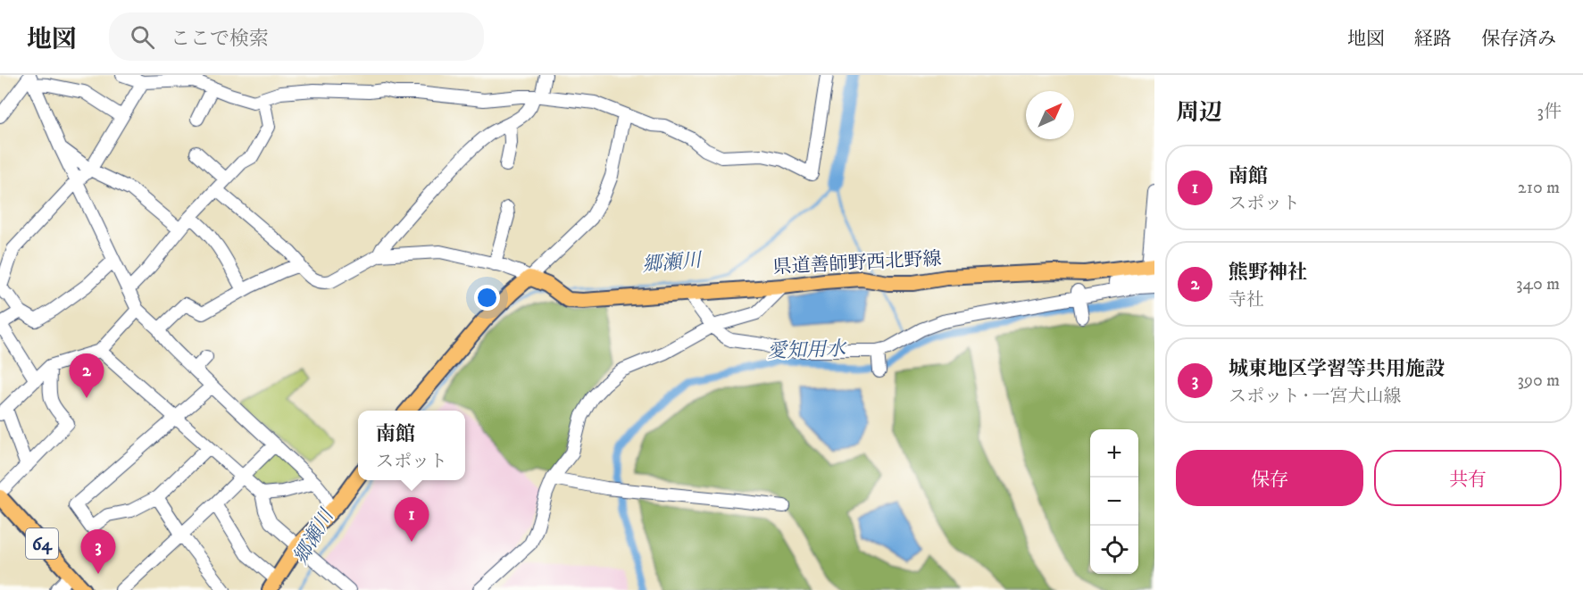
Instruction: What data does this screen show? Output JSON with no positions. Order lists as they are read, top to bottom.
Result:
{
  "streets": {
    "main road": ["県道善師野西北野線", "64"]
  },
  "water": ["郷瀬川", "愛知用水"],
  "north": "top right",
  "page": {
    "header": "地図",
    "search": "ここで検索",
    "nav": ["地図", "経路", "保存済み"],
    "heading": ["周辺", "3件"],
    "list": [
      {
        "mark": "1",
        "name": "南館",
        "note": "スポット",
        "value": "210 m"
      },
      {
        "mark": "2",
        "name": "熊野神社",
        "note": "寺社",
        "value": "340 m"
      },
      {
        "mark": "3",
        "name": "城東地区学習等共用施設",
        "note": "スポット · 一宮犬山線",
        "value": "390 m"
      }
    ],
    "pins": ["2", "1", "3"],
    "popup": ["南館", "スポット"],
    "map_buttons": ["+", "−"],
    "buttons": ["保存", "共有"]
  }
}
